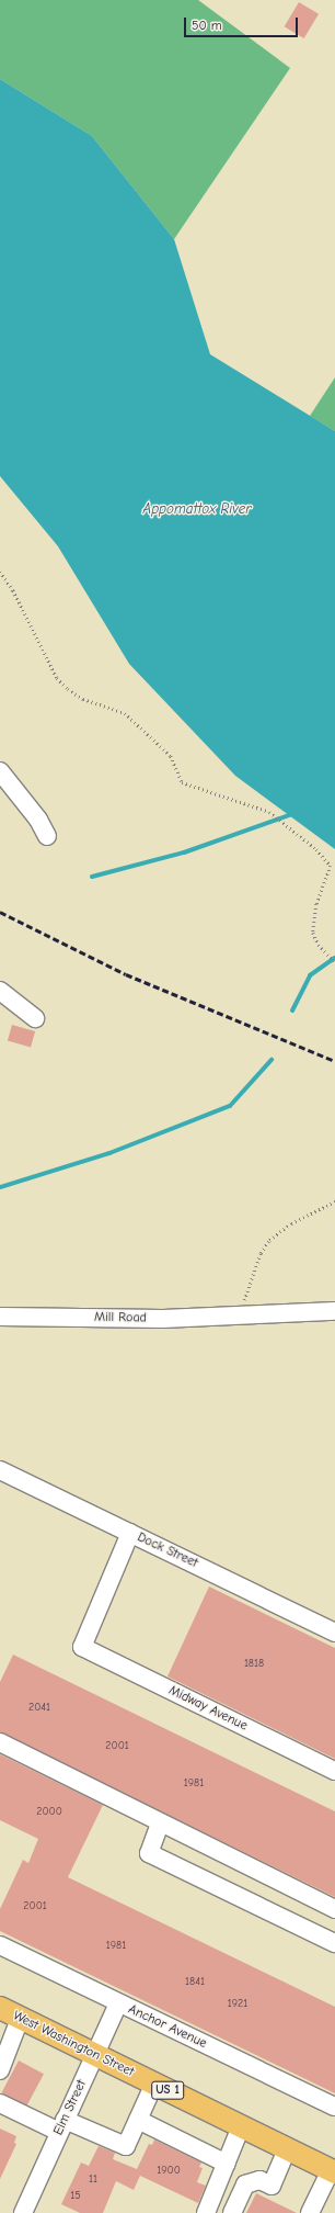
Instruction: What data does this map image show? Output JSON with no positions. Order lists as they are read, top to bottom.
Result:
{
  "streets": {
    "main road": ["West Washington Street", "US 1"],
    "street": [
      "Mill Road",
      "Dock Street",
      "Midway Avenue",
      "Anchor Avenue",
      "Elm Street"
    ]
  },
  "crossings": [
    ["Dock Street", "Midway Avenue"],
    ["Anchor Avenue", "Elm Street"],
    ["West Washington Street", "Elm Street"]
  ],
  "water": ["Appomattox River"],
  "house_numbers": [
    "1818",
    "2041",
    "2001",
    "1981",
    "2000",
    "2001",
    "1981",
    "1841",
    "1921",
    "1900",
    "11",
    "15"
  ],
  "scale_bar": "50 m"
}
